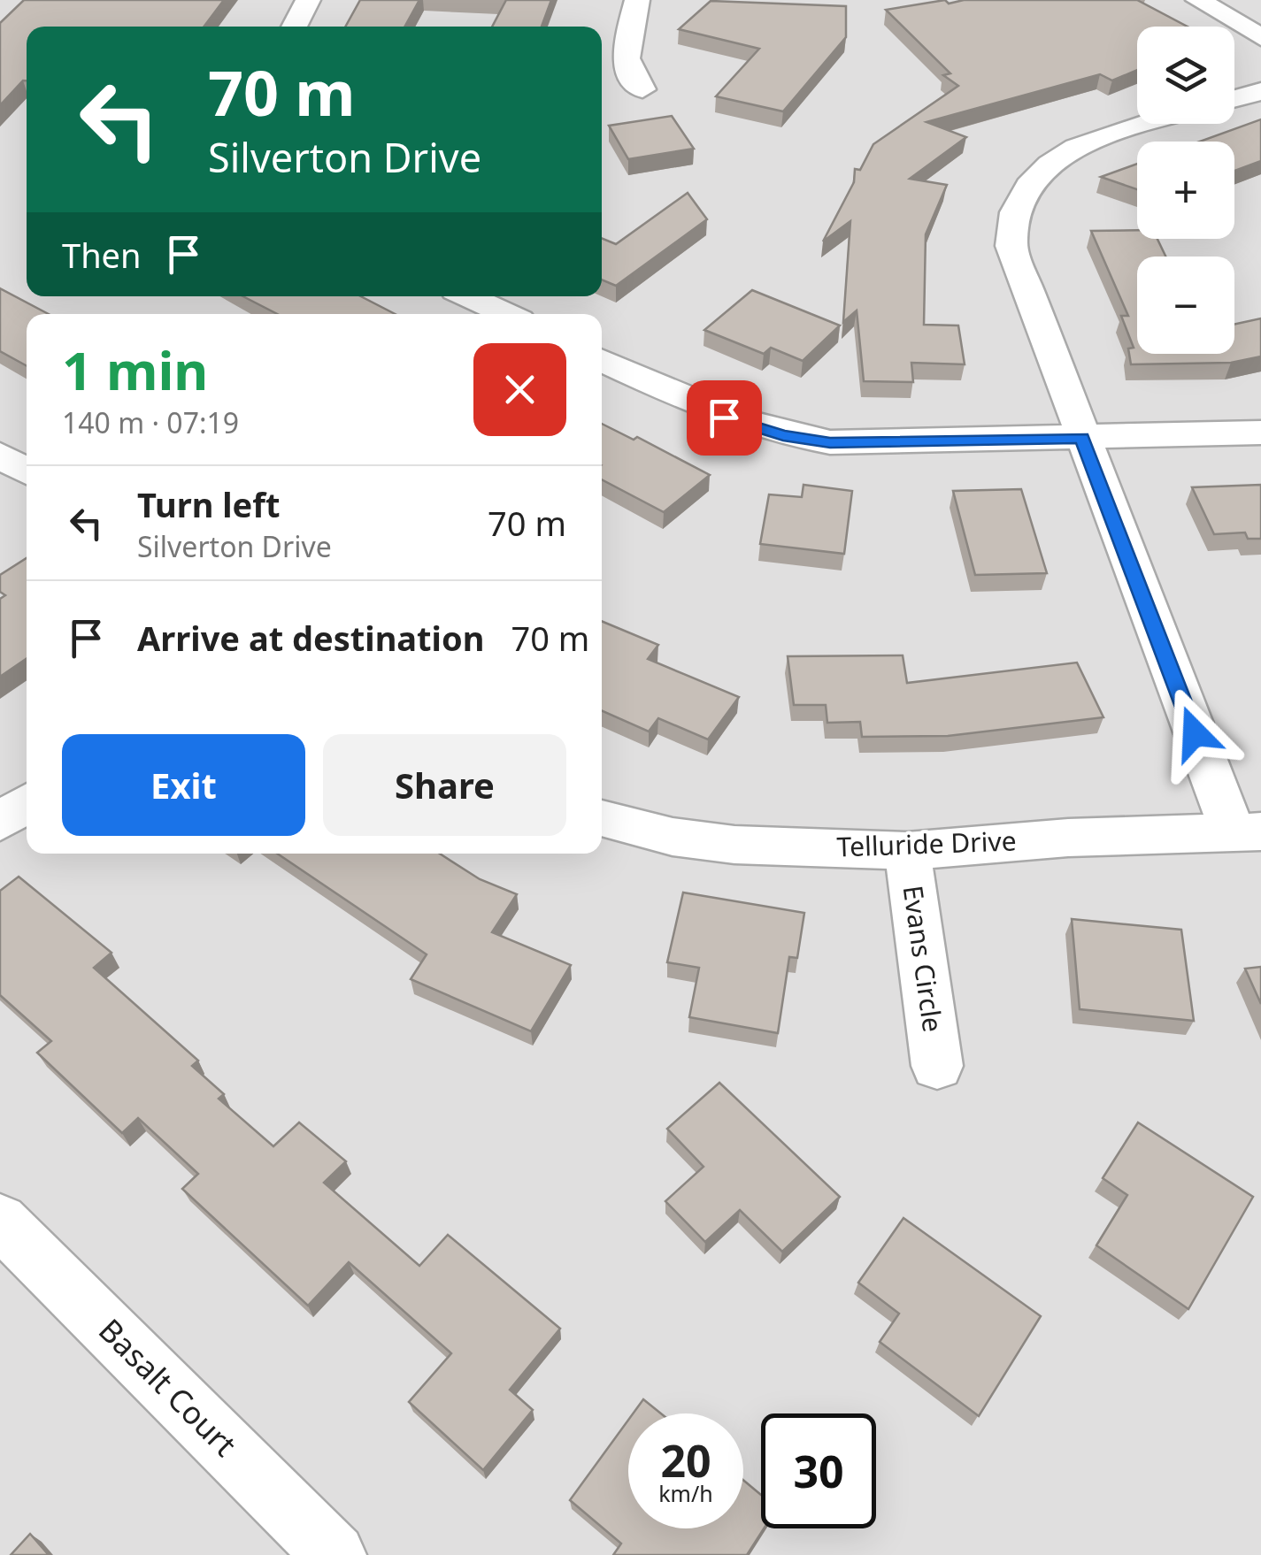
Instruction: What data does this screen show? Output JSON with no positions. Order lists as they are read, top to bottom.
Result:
{
  "streets": {
    "street": ["Telluride Drive", "Evans Circle", "Basalt Court"]
  },
  "crossings": [
    ["Telluride Drive", "Evans Circle"]
  ],
  "page": {
    "map_buttons": ["+", "−"],
    "turn": ["70 m", "Silverton Drive"],
    "then": "Then",
    "heading": ["1 min", "140 m · 07:19"],
    "list": [
      {
        "name": "Turn left",
        "note": "Silverton Drive",
        "value": "70 m"
      },
      {
        "name": "Arrive at destination",
        "value": "70 m"
      }
    ],
    "buttons": ["Exit", "Share"],
    "speed": "20 km/h",
    "limit": "30"
  }
}
